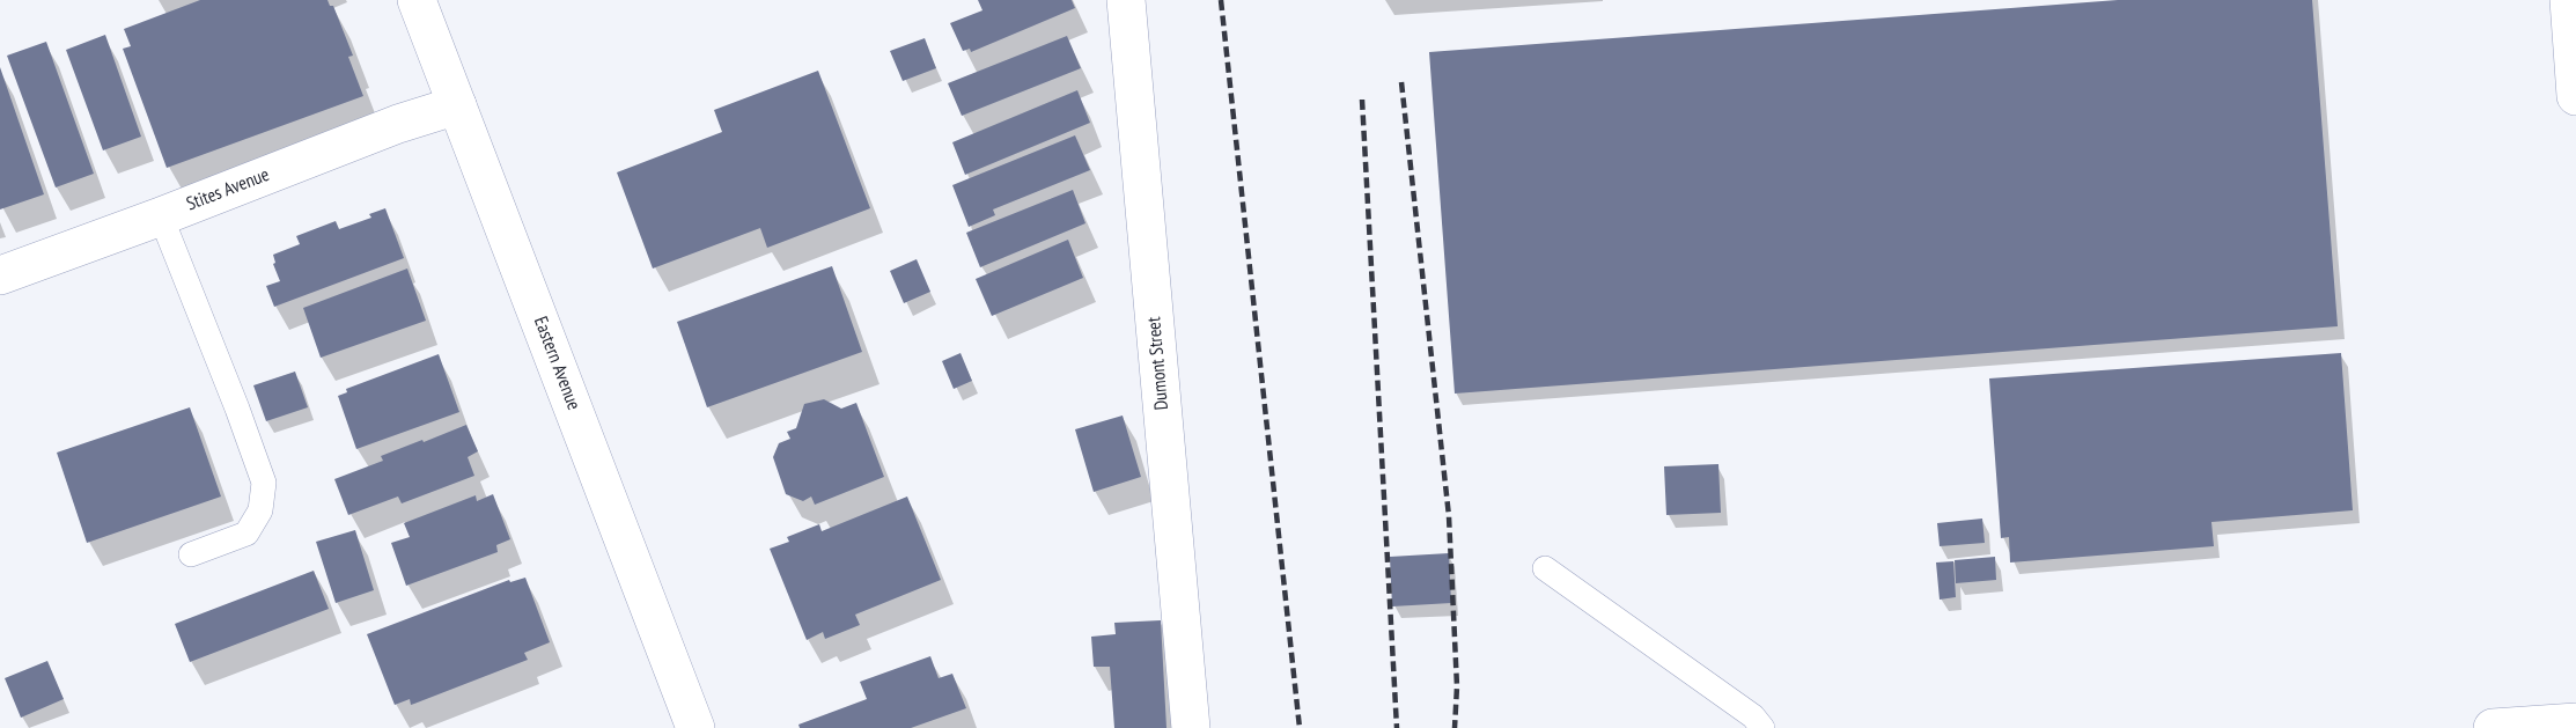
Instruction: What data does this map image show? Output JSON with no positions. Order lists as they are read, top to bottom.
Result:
{
  "streets": {
    "street": ["Stites Avenue", "Eastern Avenue", "Dumont Street"]
  },
  "crossings": [
    ["Stites Avenue", "Eastern Avenue"]
  ]
}
